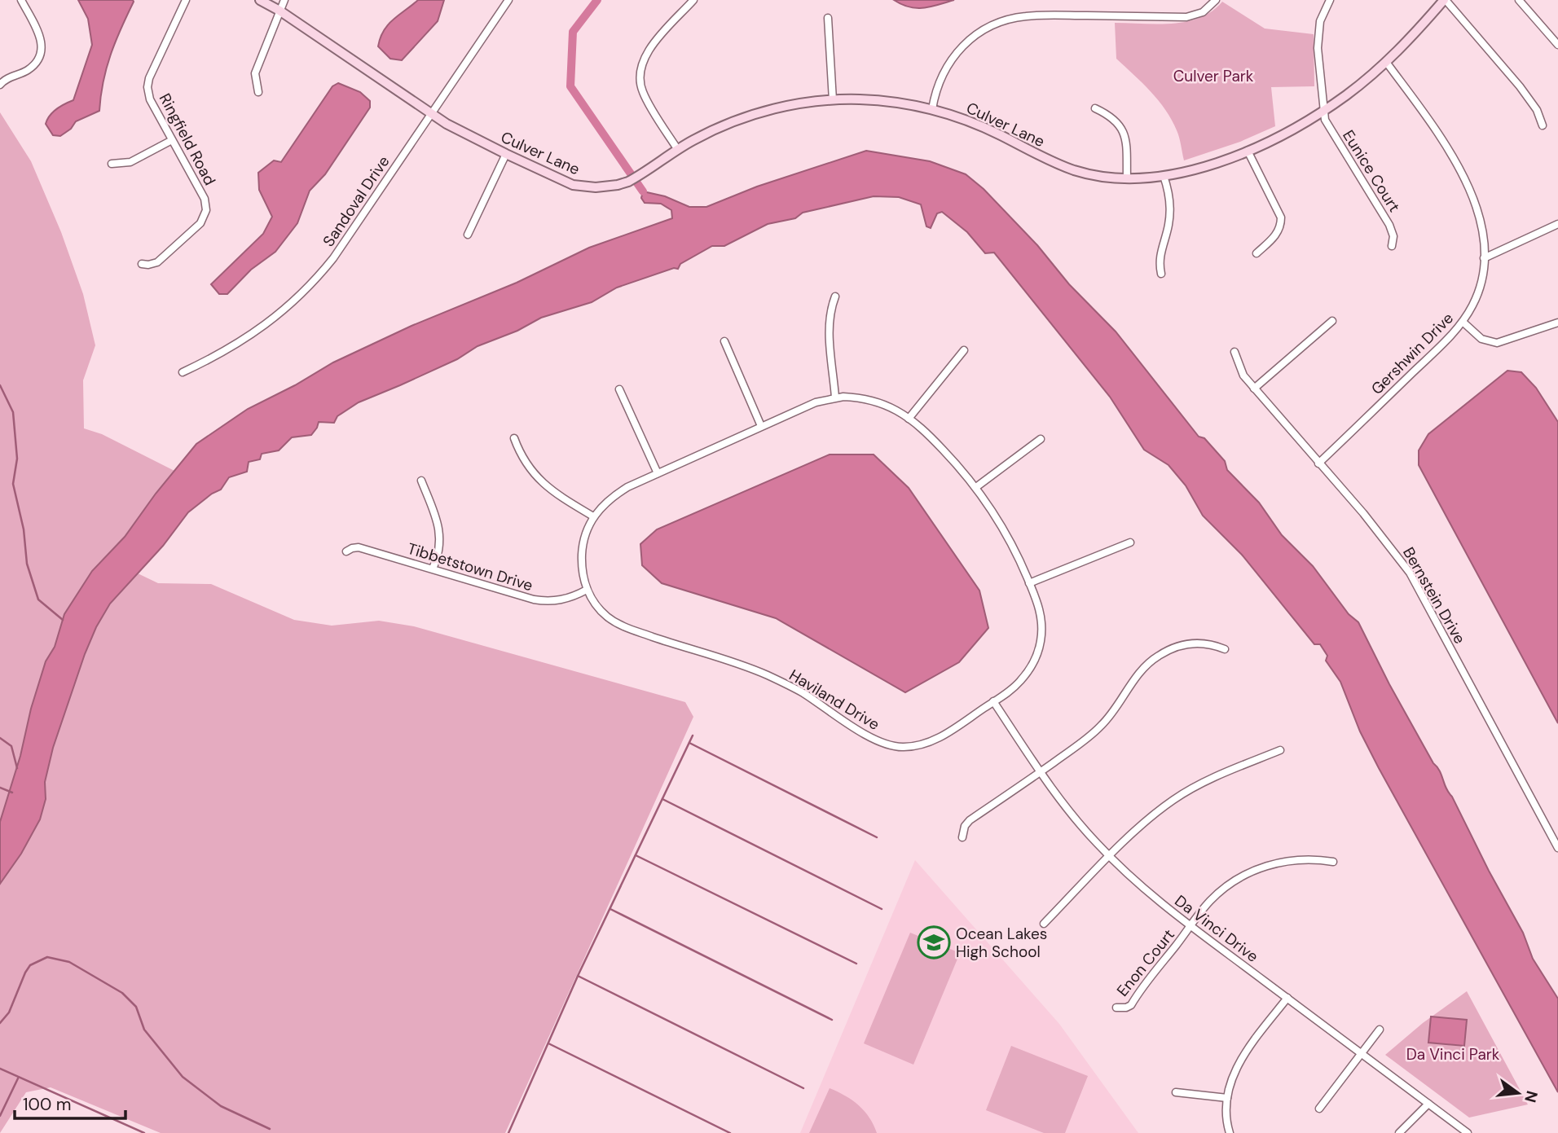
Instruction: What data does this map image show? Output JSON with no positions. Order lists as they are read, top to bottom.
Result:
{
  "streets": {
    "street": [
      "Culver Lane",
      "Ringfield Road",
      "Eunice Court",
      "Sandoval Drive",
      "Gershwin Drive",
      "Tibbetstown Drive",
      "Bernstein Drive",
      "Haviland Drive",
      "Da Vinci Drive",
      "Enon Court"
    ]
  },
  "crossings": [
    ["Culver Lane", "Eunice Court"],
    ["Culver Lane", "Sandoval Drive"],
    ["Culver Lane", "Gershwin Drive"],
    ["Gershwin Drive", "Bernstein Drive"],
    ["Tibbetstown Drive", "Haviland Drive"],
    ["Haviland Drive", "Da Vinci Drive"],
    ["Da Vinci Drive", "Enon Court"]
  ],
  "parks": ["Culver Park", "Da Vinci Park"],
  "places": {
    "school or university": ["Ocean Lakes High School"]
  },
  "scale_bar": "100 m",
  "north": "right"
}
